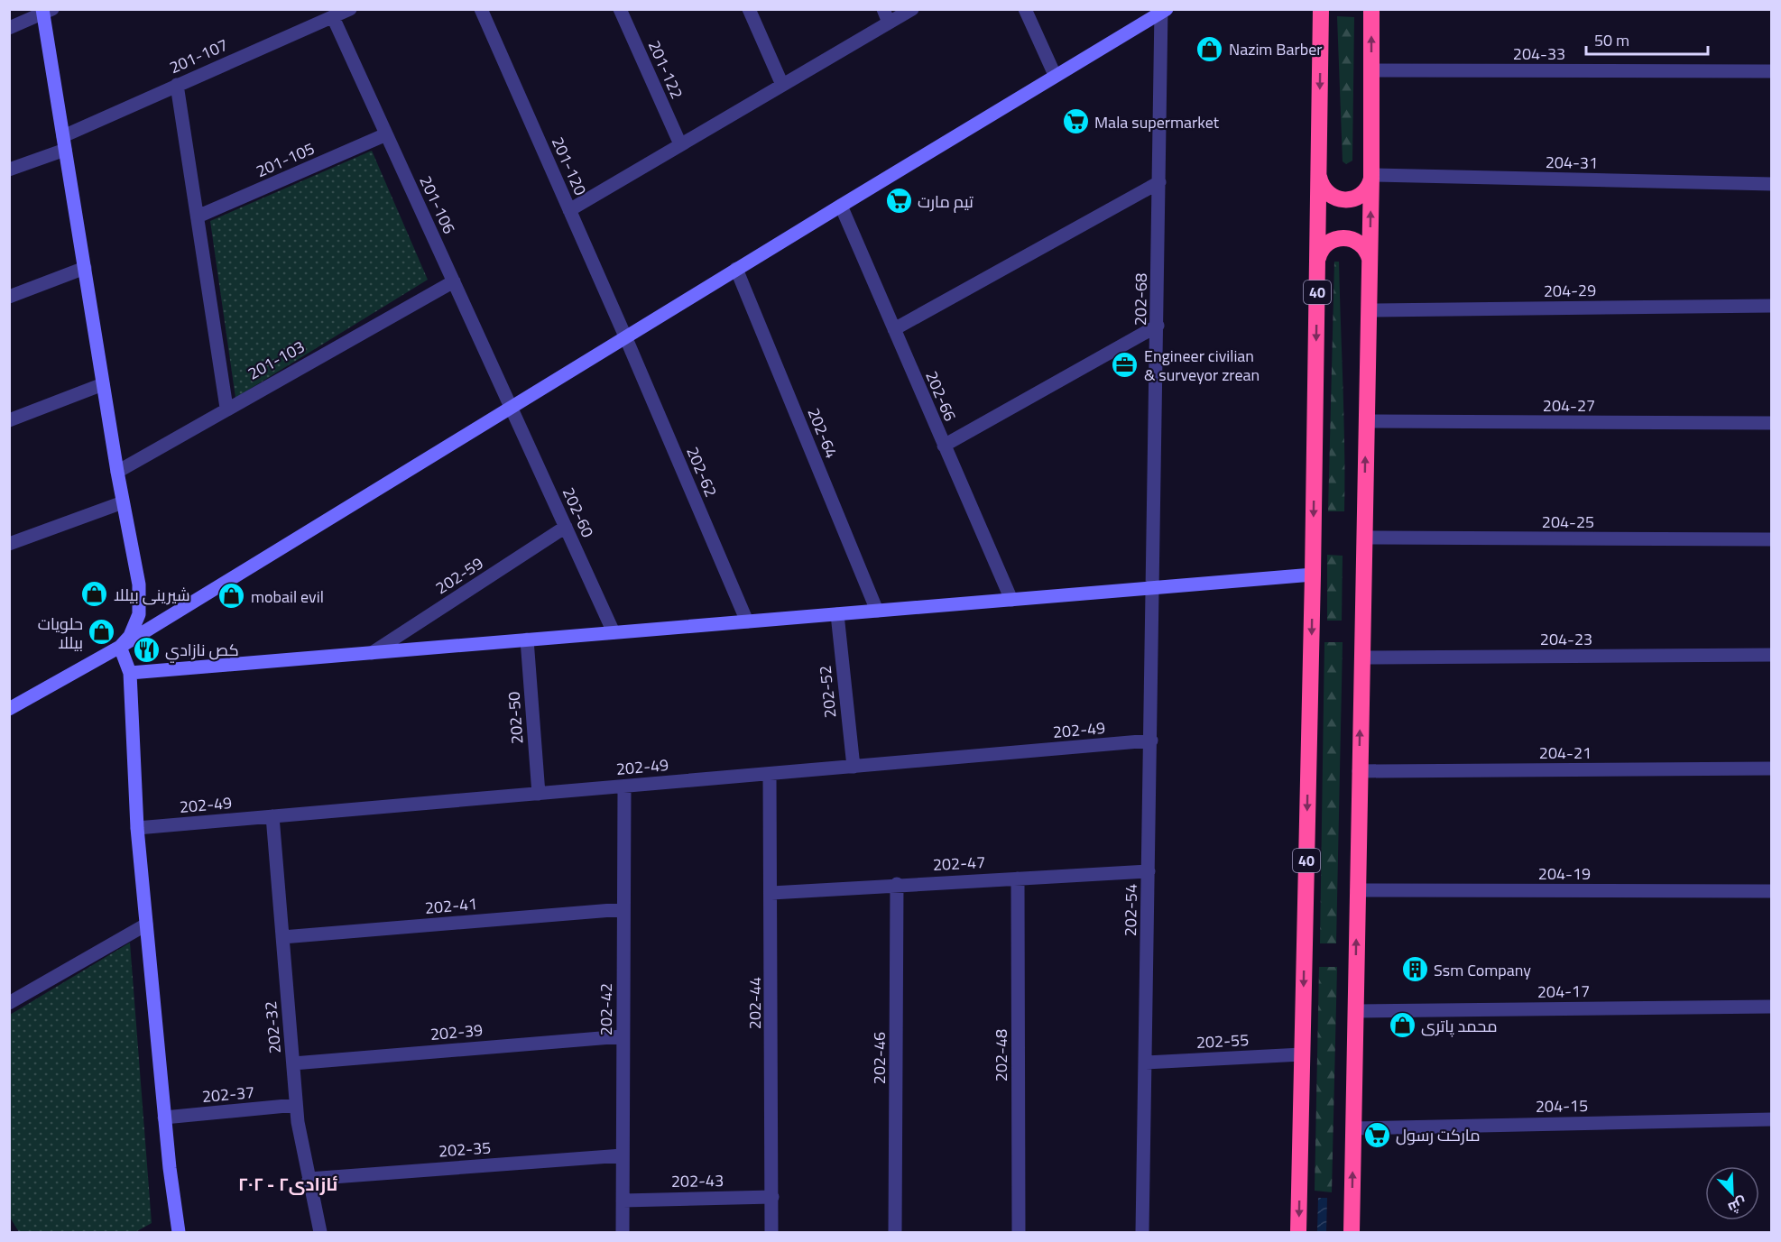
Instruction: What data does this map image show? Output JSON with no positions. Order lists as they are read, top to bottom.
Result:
{
  "streets": {
    "highway": ["40"],
    "street": [
      "204-33",
      "201-107",
      "201-122",
      "201-105",
      "204-31",
      "201-120",
      "201-106",
      "204-29",
      "202-68",
      "201-103",
      "202-66",
      "204-27",
      "202-64",
      "202-62",
      "202-60",
      "204-25",
      "202-59",
      "204-23",
      "202-52",
      "202-50",
      "202-49",
      "204-21",
      "202-47",
      "204-19",
      "202-41",
      "202-54",
      "204-17",
      "202-44",
      "202-42",
      "202-32",
      "202-39",
      "202-55",
      "202-48",
      "202-46",
      "202-37",
      "204-15",
      "202-35",
      "202-43"
    ]
  },
  "crossings": [
    ["201-107", "201-106"],
    ["201-105", "201-106"],
    ["201-120", "202-62"],
    ["201-106", "201-103"],
    ["201-106", "202-60"],
    ["40", "202-55"],
    ["202-68", "202-54"],
    ["202-60", "202-59"],
    ["202-52", "202-49"],
    ["202-50", "202-49"],
    ["202-49", "202-54"],
    ["202-49", "202-44"],
    ["202-49", "202-42"],
    ["202-49", "202-32"],
    ["202-47", "202-54"],
    ["202-47", "202-44"],
    ["202-47", "202-48"],
    ["202-47", "202-46"],
    ["202-41", "202-42"],
    ["202-41", "202-32"],
    ["202-54", "202-55"],
    ["202-44", "202-43"],
    ["202-42", "202-39"],
    ["202-42", "202-35"],
    ["202-42", "202-43"],
    ["202-32", "202-39"],
    ["202-32", "202-37"],
    ["202-32", "202-35"]
  ],
  "districts": ["ئازادی٢ - ٢٠٢"],
  "places": {
    "shop": [
      "Nazim Barber",
      "شيرينی بیللا",
      "mobail evil",
      "حلويات بيللا",
      "محمد پاتری"
    ],
    "supermarket": ["Mala supermarket", "تيم مارت", "مارکت رسول"],
    "office": ["Engineer civilian & surveyor zrean"],
    "restaurant": ["كص نازادي"],
    "building": ["Ssm Company"]
  },
  "scale_bar": "50 m",
  "north": "bottom right"
}
